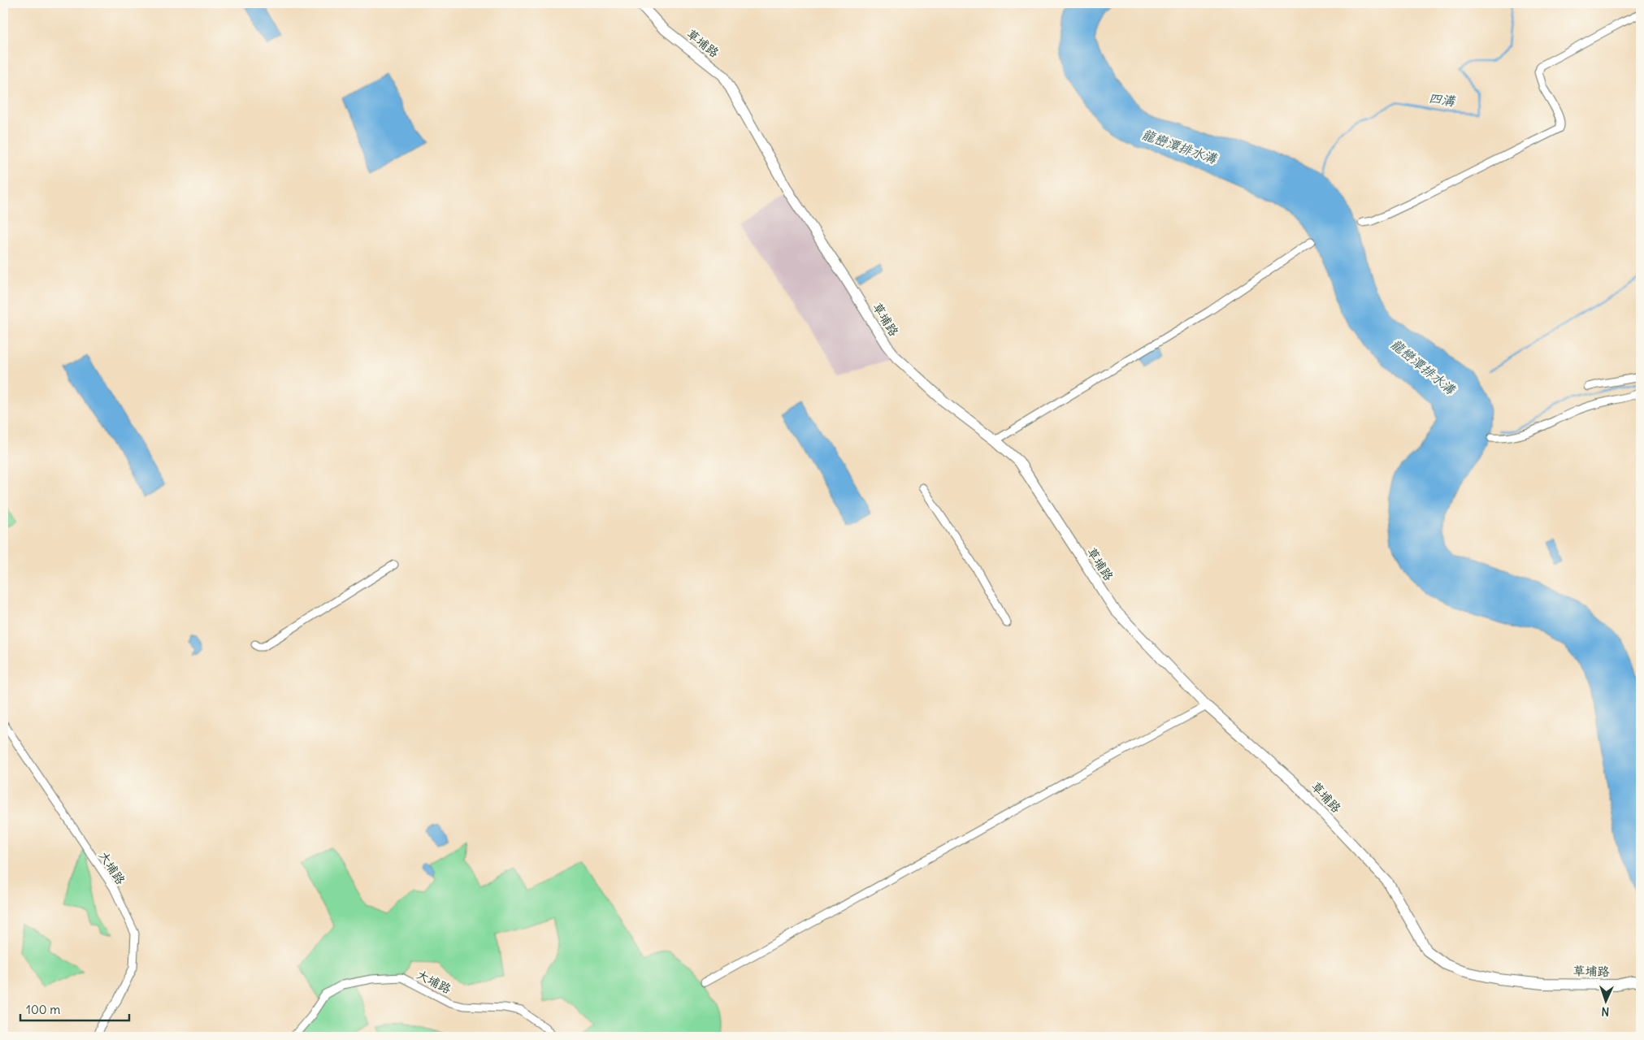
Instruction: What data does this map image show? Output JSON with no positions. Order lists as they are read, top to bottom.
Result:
{
  "streets": {
    "street": ["草埔路", "大埔路"]
  },
  "water": ["四溝", "龍巒潭排水溝"],
  "scale_bar": "100 m",
  "north": "bottom"
}
